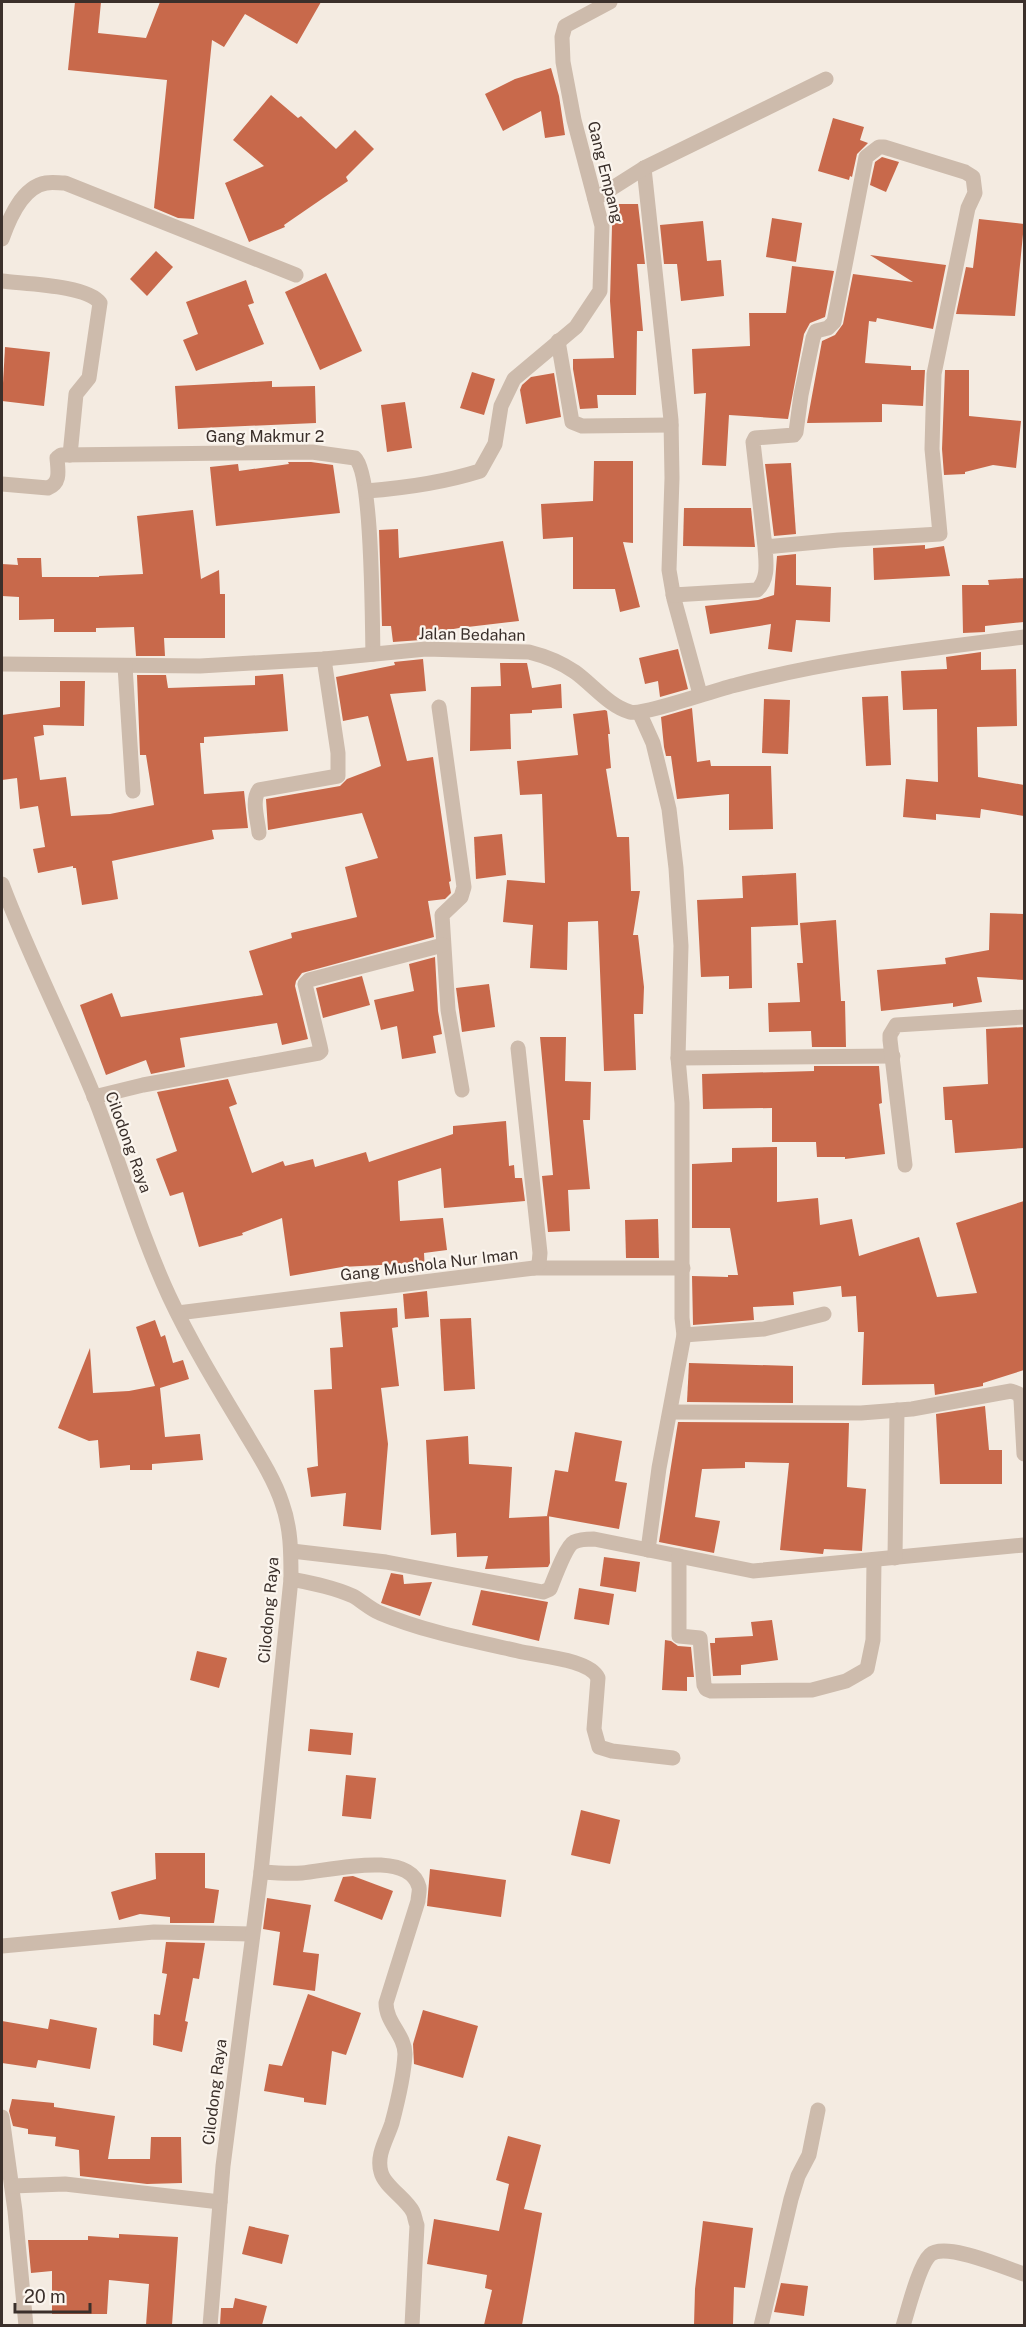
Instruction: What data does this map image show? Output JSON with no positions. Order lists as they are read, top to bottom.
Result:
{
  "streets": {
    "street": [
      "Gang Empang",
      "Gang Makmur 2",
      "Jalan Bedahan",
      "Cilodong Raya",
      "Gang Mushola Nur Iman"
    ]
  },
  "crossings": [
    ["Gang Empang", "Gang Makmur 2"],
    ["Gang Makmur 2", "Jalan Bedahan"],
    ["Cilodong Raya", "Gang Mushola Nur Iman"]
  ],
  "scale_bar": "20 m"
}
